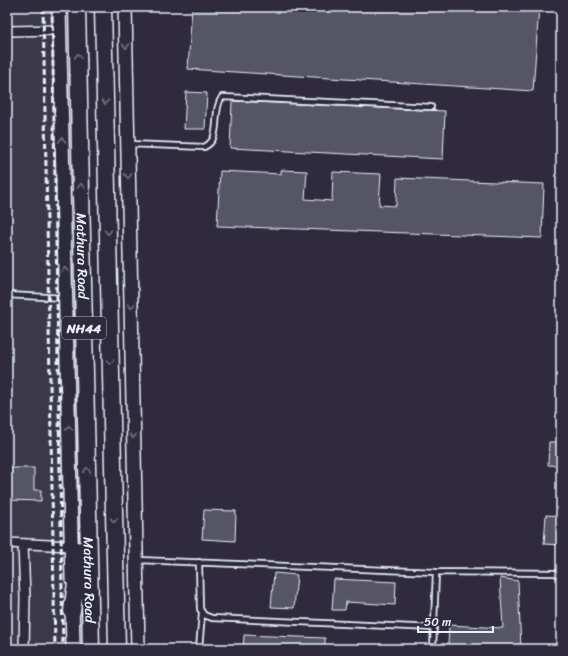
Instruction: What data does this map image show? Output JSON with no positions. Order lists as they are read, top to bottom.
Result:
{
  "streets": {
    "highway": ["Mathura Road", "NH44"]
  },
  "scale_bar": "50 m"
}
